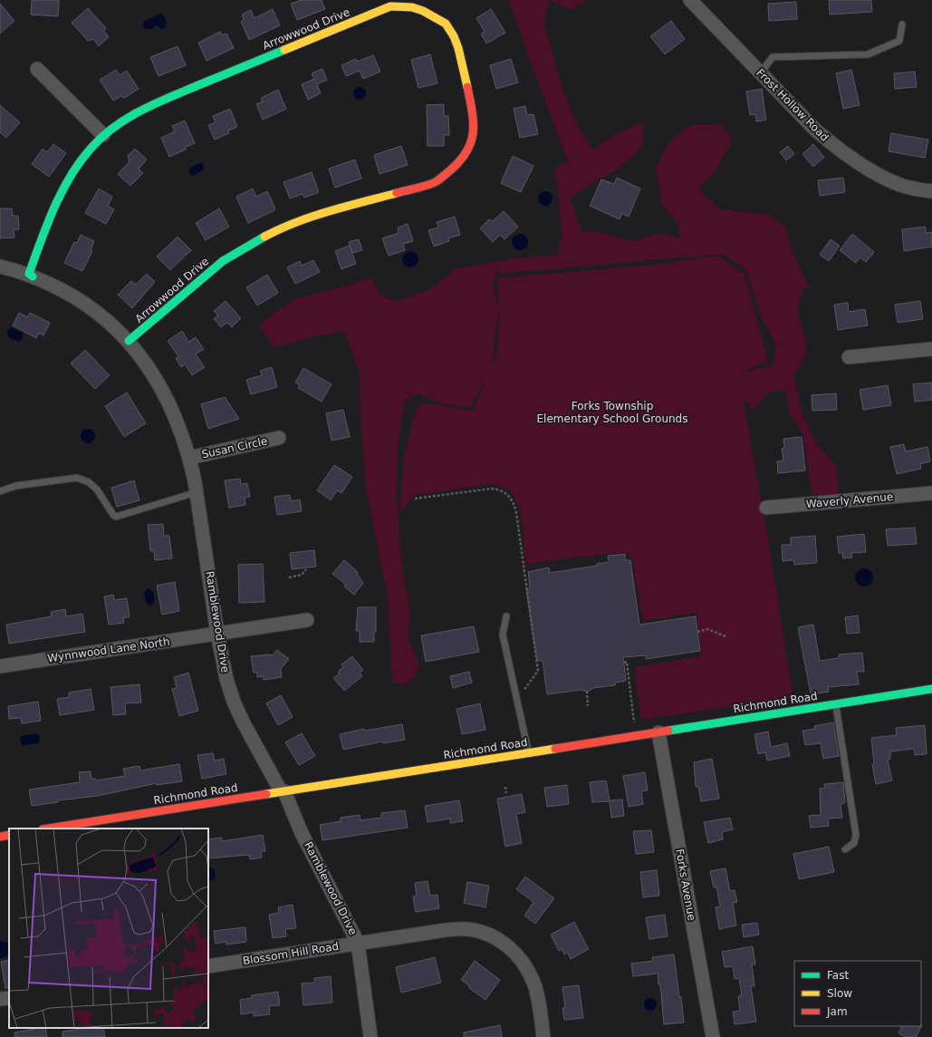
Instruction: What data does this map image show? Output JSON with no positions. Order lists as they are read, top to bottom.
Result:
{
  "streets": {
    "street": [
      "Arrowwood Drive",
      "Frost Hollow Road",
      "Susan Circle",
      "Waverly Avenue",
      "Ramblewood Drive",
      "Wynnwood Lane North",
      "Richmond Road",
      "Forks Avenue",
      "Blossom Hill Road"
    ]
  },
  "crossings": [
    ["Arrowwood Drive", "Ramblewood Drive"],
    ["Susan Circle", "Ramblewood Drive"],
    ["Ramblewood Drive", "Wynnwood Lane North"],
    ["Ramblewood Drive", "Richmond Road"],
    ["Ramblewood Drive", "Blossom Hill Road"],
    ["Richmond Road", "Forks Avenue"]
  ],
  "parks": ["Forks Township Elementary School Grounds"],
  "legend": ["Fast", "Slow", "Jam"]
}
